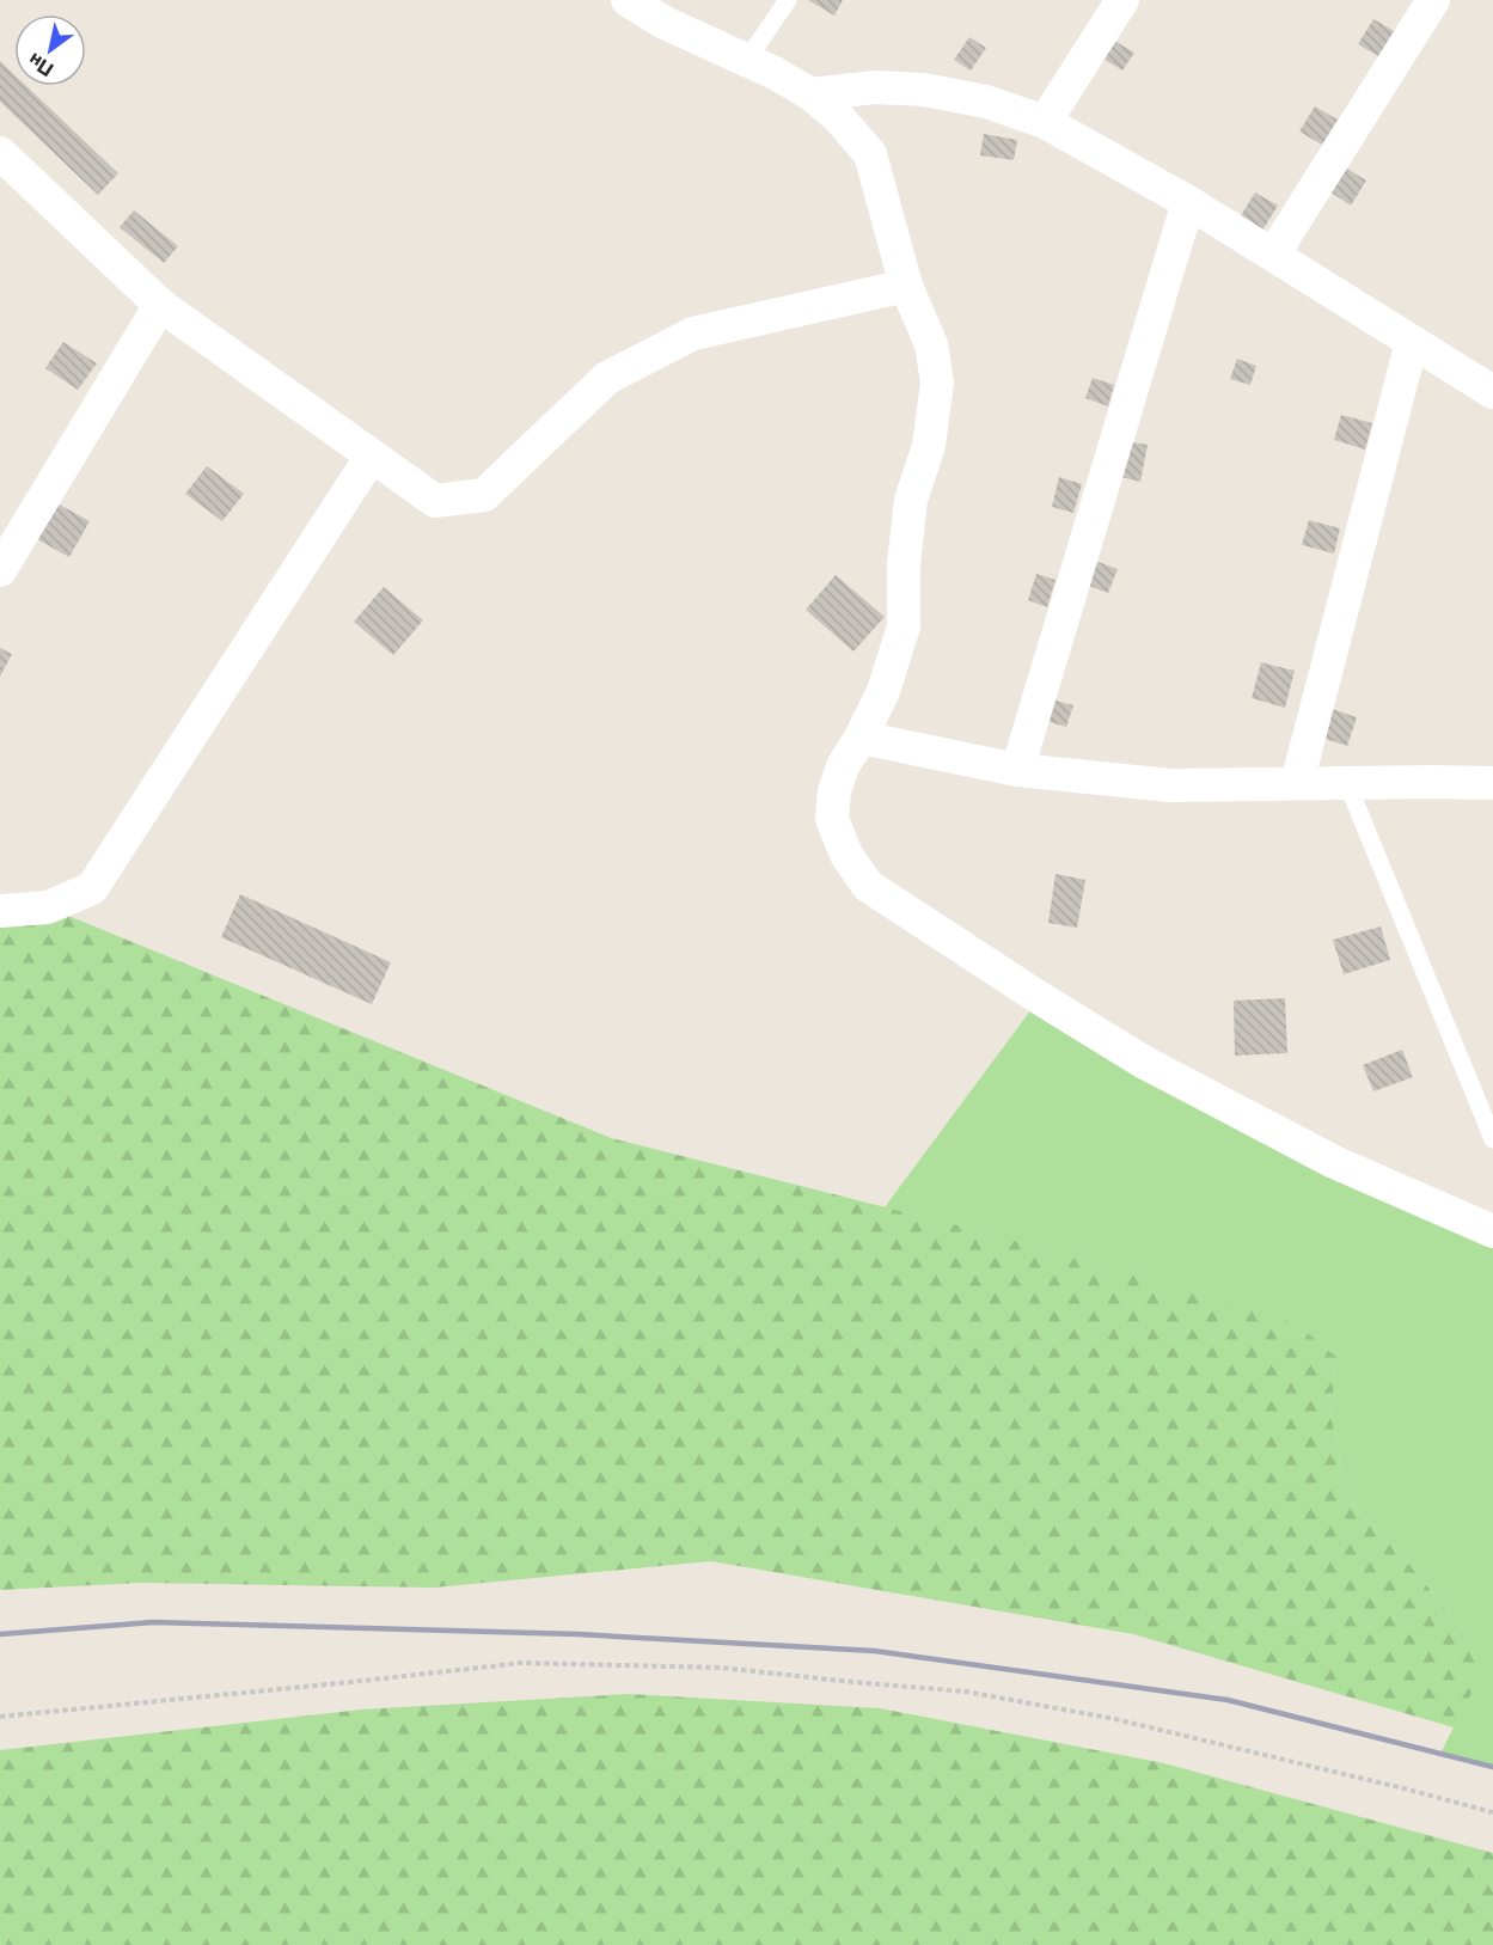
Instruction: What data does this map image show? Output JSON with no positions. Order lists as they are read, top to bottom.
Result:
{
  "north": "bottom left"
}
